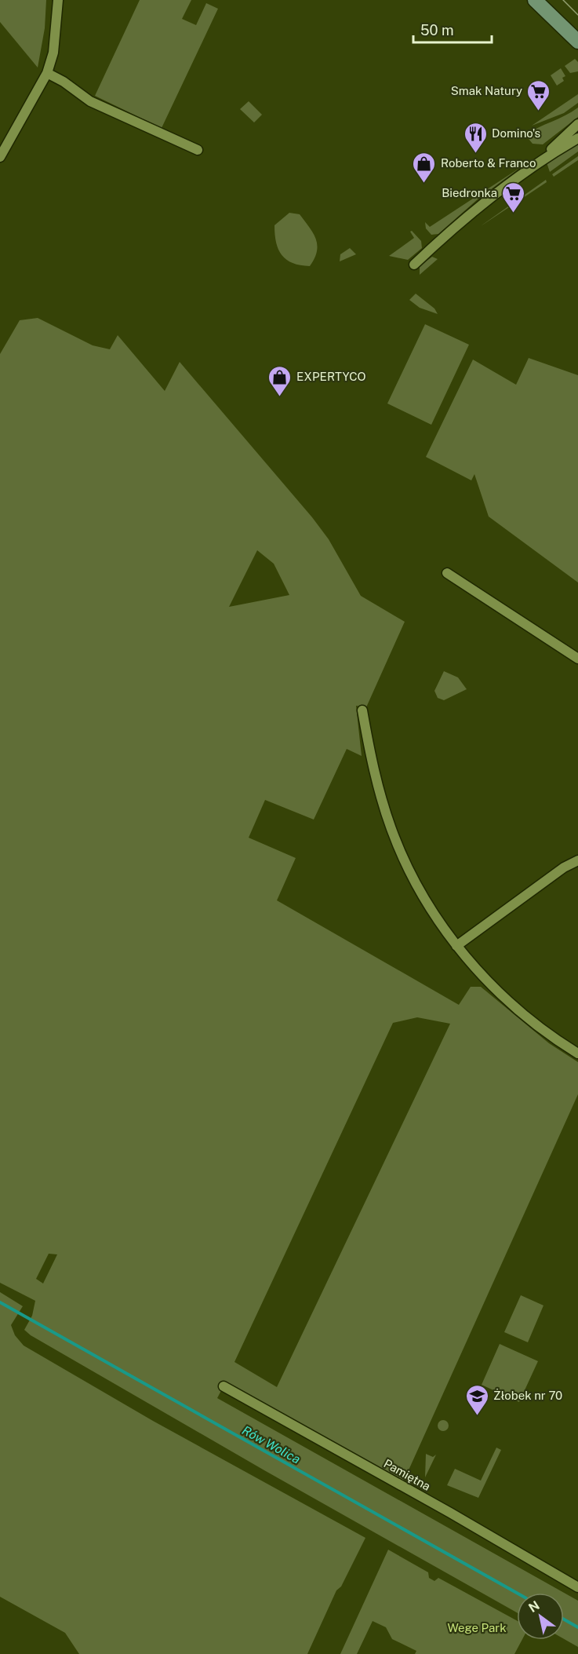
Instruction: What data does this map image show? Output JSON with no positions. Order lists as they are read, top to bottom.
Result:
{
  "streets": {
    "street": ["Pamiętna"]
  },
  "water": ["Rów Wolica"],
  "parks": ["Wege Park"],
  "places": {
    "supermarket": ["Smak Natury", "Biedronka"],
    "restaurant": ["Domino's"],
    "shop": ["Roberto & Franco", "EXPERTYCO"],
    "school or university": ["Żłobek nr 70"]
  },
  "scale_bar": "50 m",
  "north": "top left"
}
